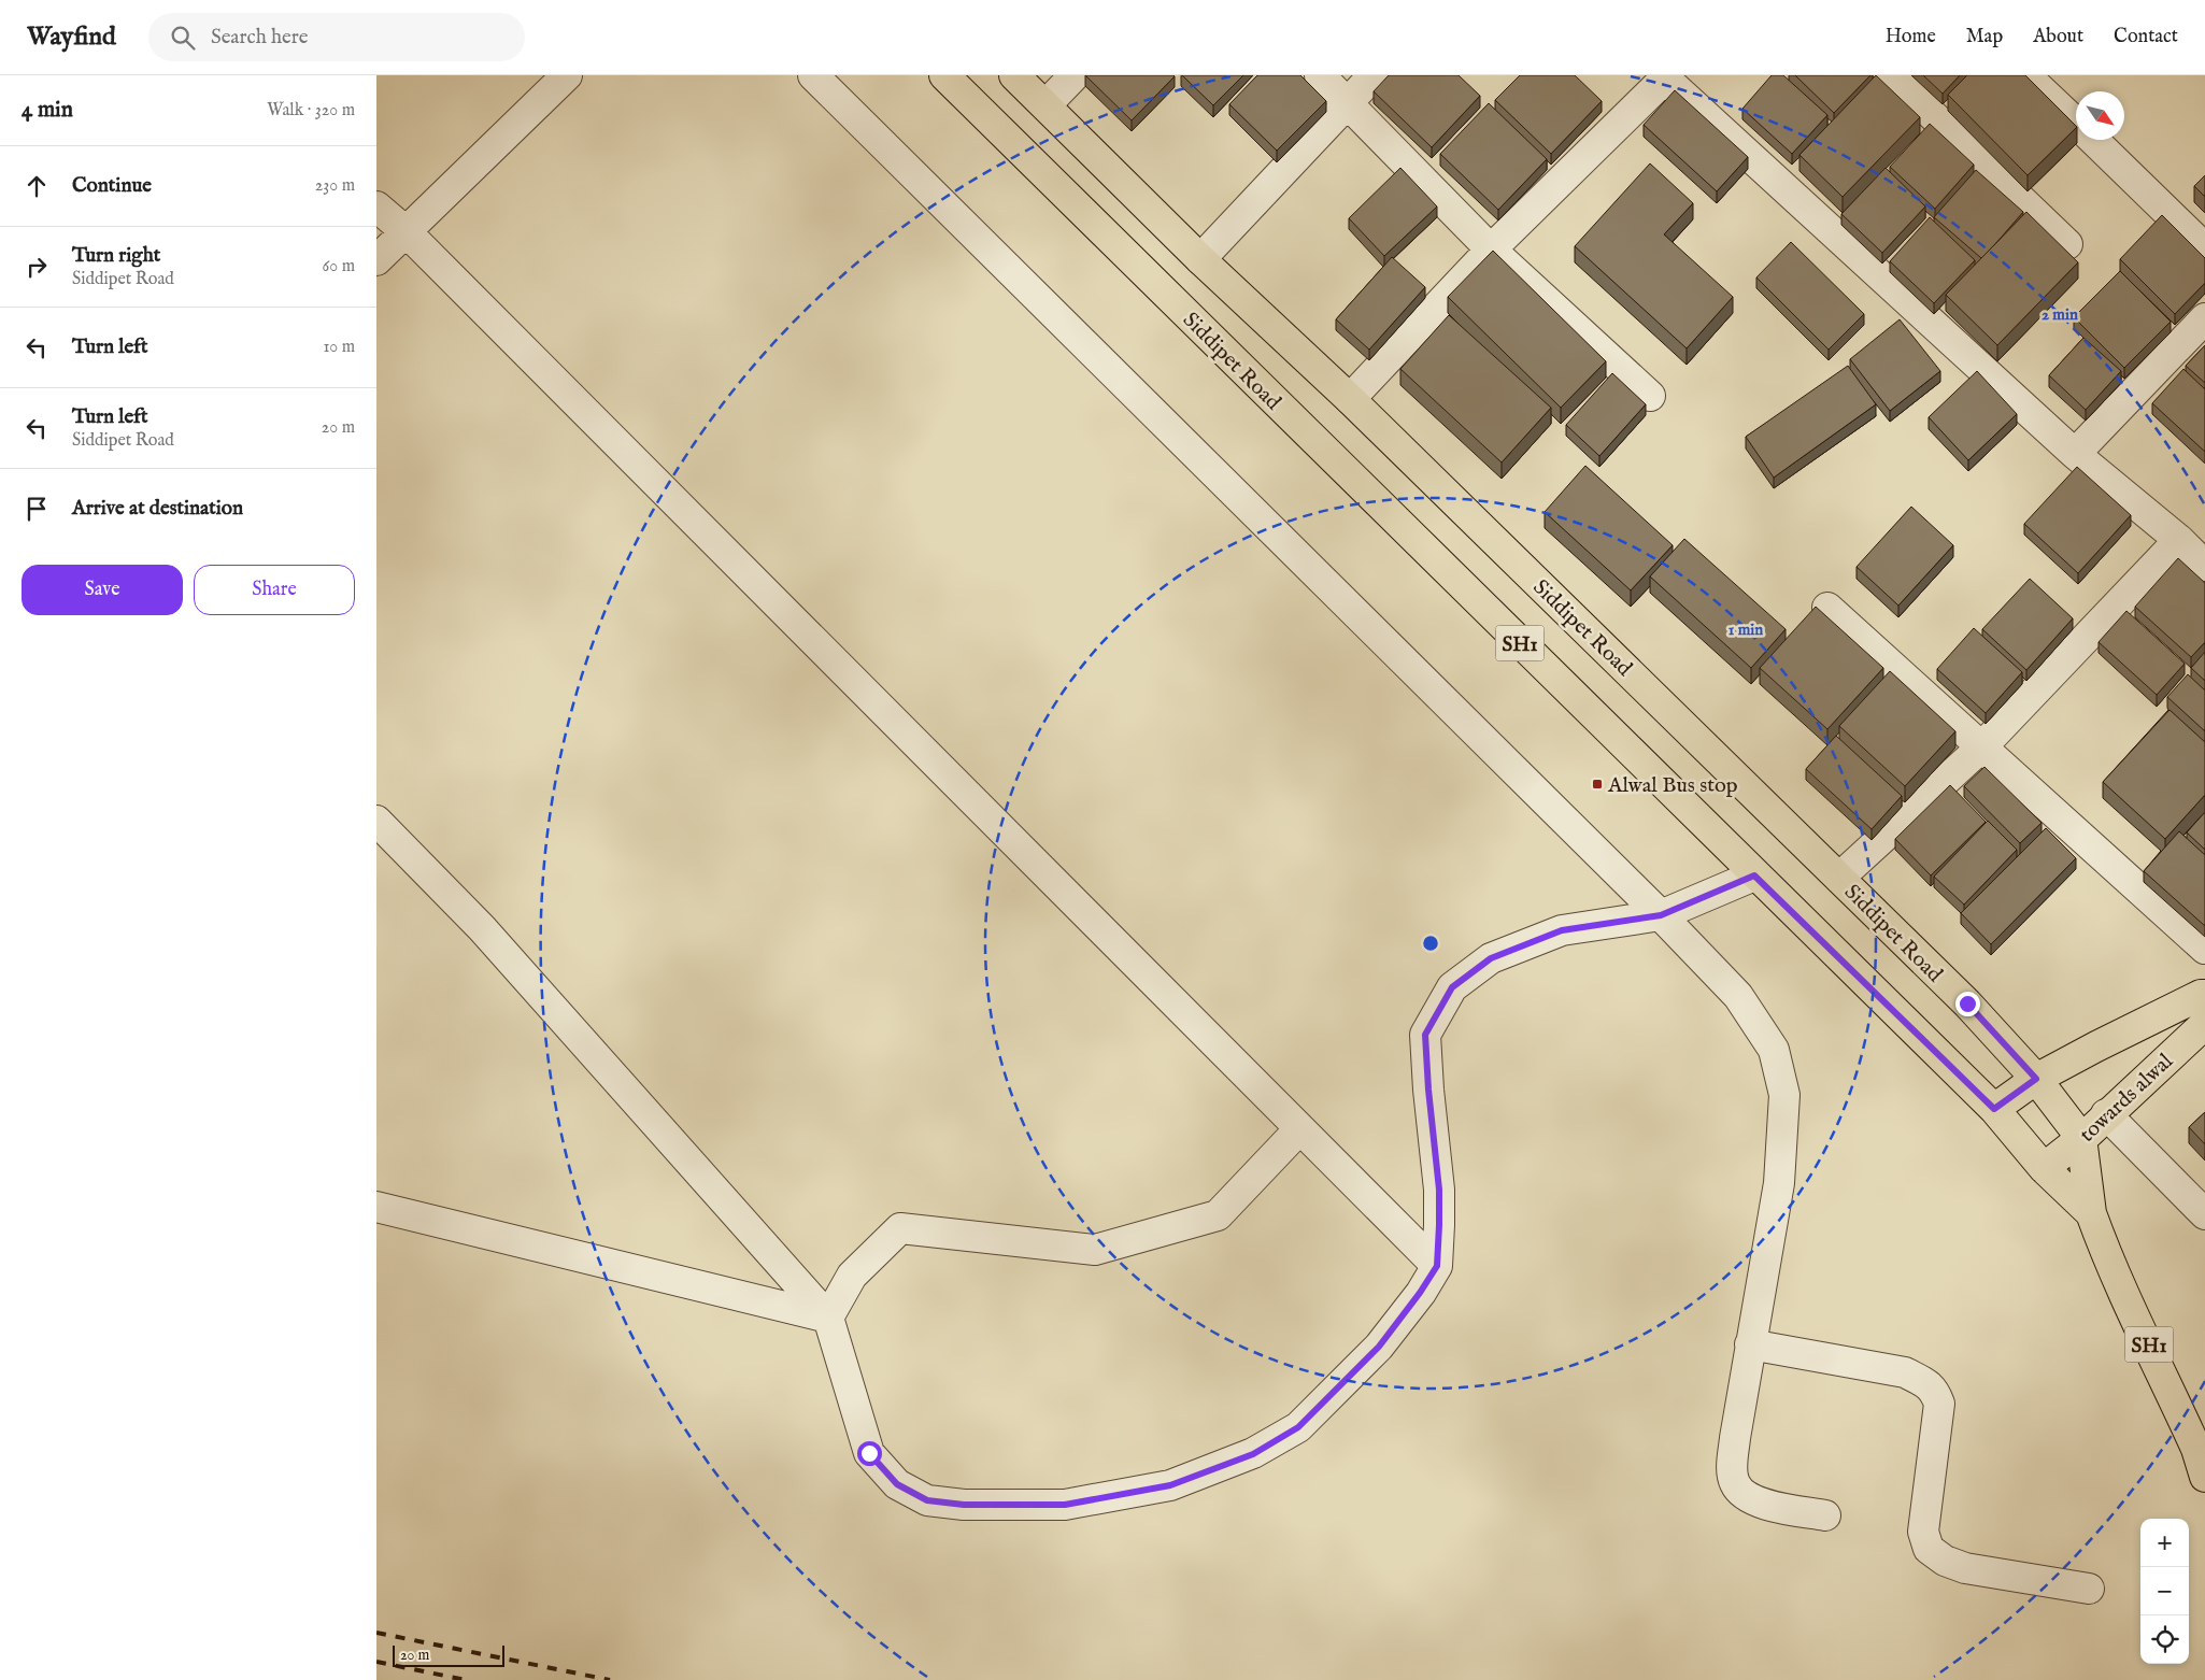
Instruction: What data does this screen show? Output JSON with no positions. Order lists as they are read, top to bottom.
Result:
{
  "streets": {
    "main road": ["Siddipet Road", "SH1", "towards alwal"]
  },
  "crossings": [
    ["Siddipet Road", "SH1"],
    ["Siddipet Road", "towards alwal"],
    ["SH1", "towards alwal"]
  ],
  "places": {
    "transit": ["Alwal Bus stop"]
  },
  "scale_bar": "20 m",
  "north": "bottom right",
  "page": {
    "header": "Wayfind",
    "search": "Search here",
    "nav": [
      "Home",
      "Map",
      "About",
      "Contact"
    ],
    "heading": ["4 min", "Walk · 320 m"],
    "list": [
      ["Continue", "230 m"],
      ["Turn right", "Siddipet Road", "60 m"],
      ["Turn left", "10 m"],
      ["Turn left", "Siddipet Road", "20 m"],
      "Arrive at destination"
    ],
    "buttons": ["Save", "Share"],
    "map_buttons": ["+", "−"],
    "scale": "20 m"
  },
  "rings": ["2 min", "1 min"]
}
